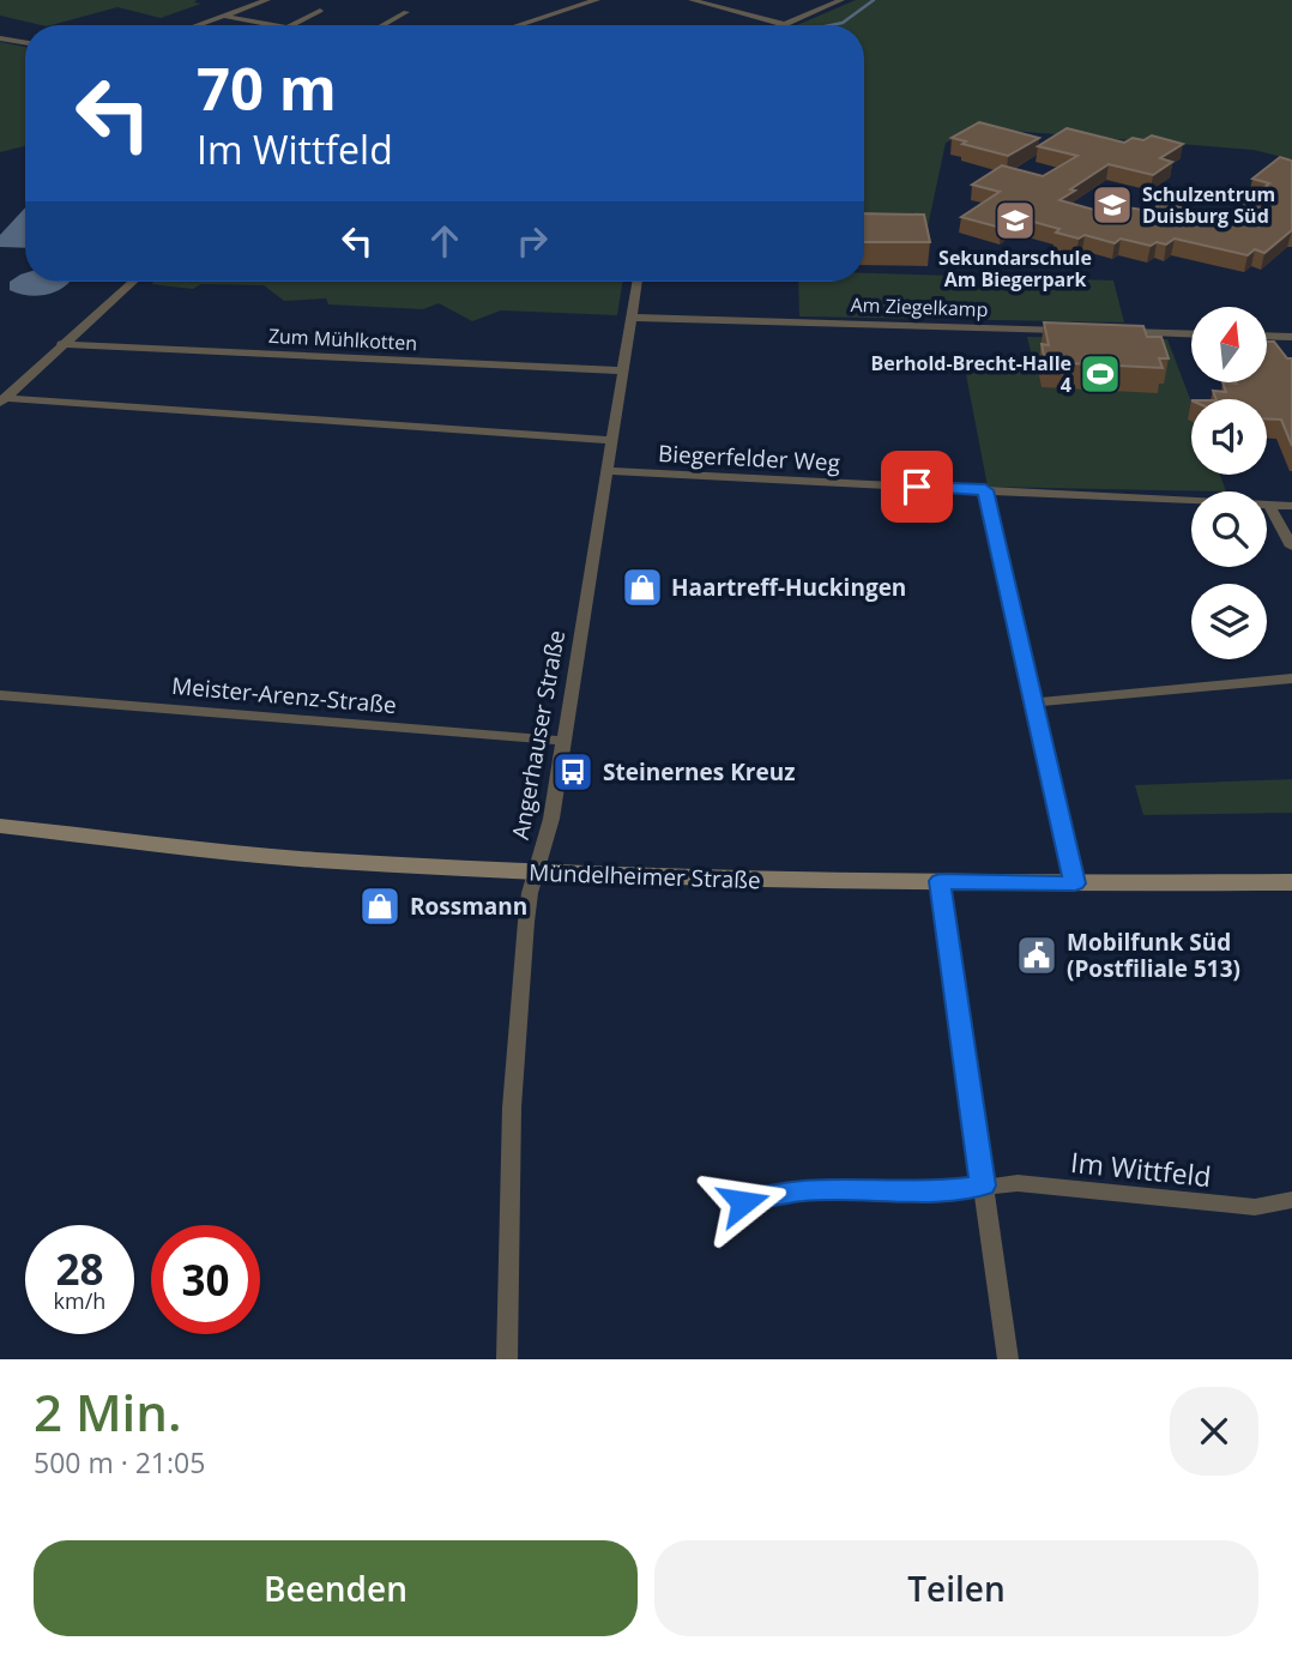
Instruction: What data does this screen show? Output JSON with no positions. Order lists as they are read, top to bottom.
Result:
{
  "streets": {
    "main road": ["Mündelheimer Straße"],
    "street": [
      "Am Ziegelkamp",
      "Zum Mühlkotten",
      "Biegerfelder Weg",
      "Meister-Arenz-Straße",
      "Angerhauser Straße",
      "Im Wittfeld"
    ]
  },
  "crossings": [
    ["Am Ziegelkamp", "Angerhauser Straße"],
    ["Zum Mühlkotten", "Angerhauser Straße"],
    ["Biegerfelder Weg", "Angerhauser Straße"],
    ["Meister-Arenz-Straße", "Angerhauser Straße"],
    ["Angerhauser Straße", "Mündelheimer Straße"]
  ],
  "places": {
    "school or university": ["Schulzentrum Duisburg Süd", "Sekundarschule Am Biegerpark"],
    "sports": ["Berhold-Brecht-Halle 4"],
    "shop": ["Haartreff-Huckingen", "Rossmann"],
    "bus stop": ["Steinernes Kreuz"],
    "public building": ["Mobilfunk Süd (Postfiliale 513)"]
  },
  "north": "top",
  "page": {
    "turn": ["70 m", "Im Wittfeld"],
    "speed": "28 km/h",
    "limit": "30",
    "heading": ["2 Min.", "500 m · 21:05"],
    "buttons": ["Beenden", "Teilen"]
  }
}
